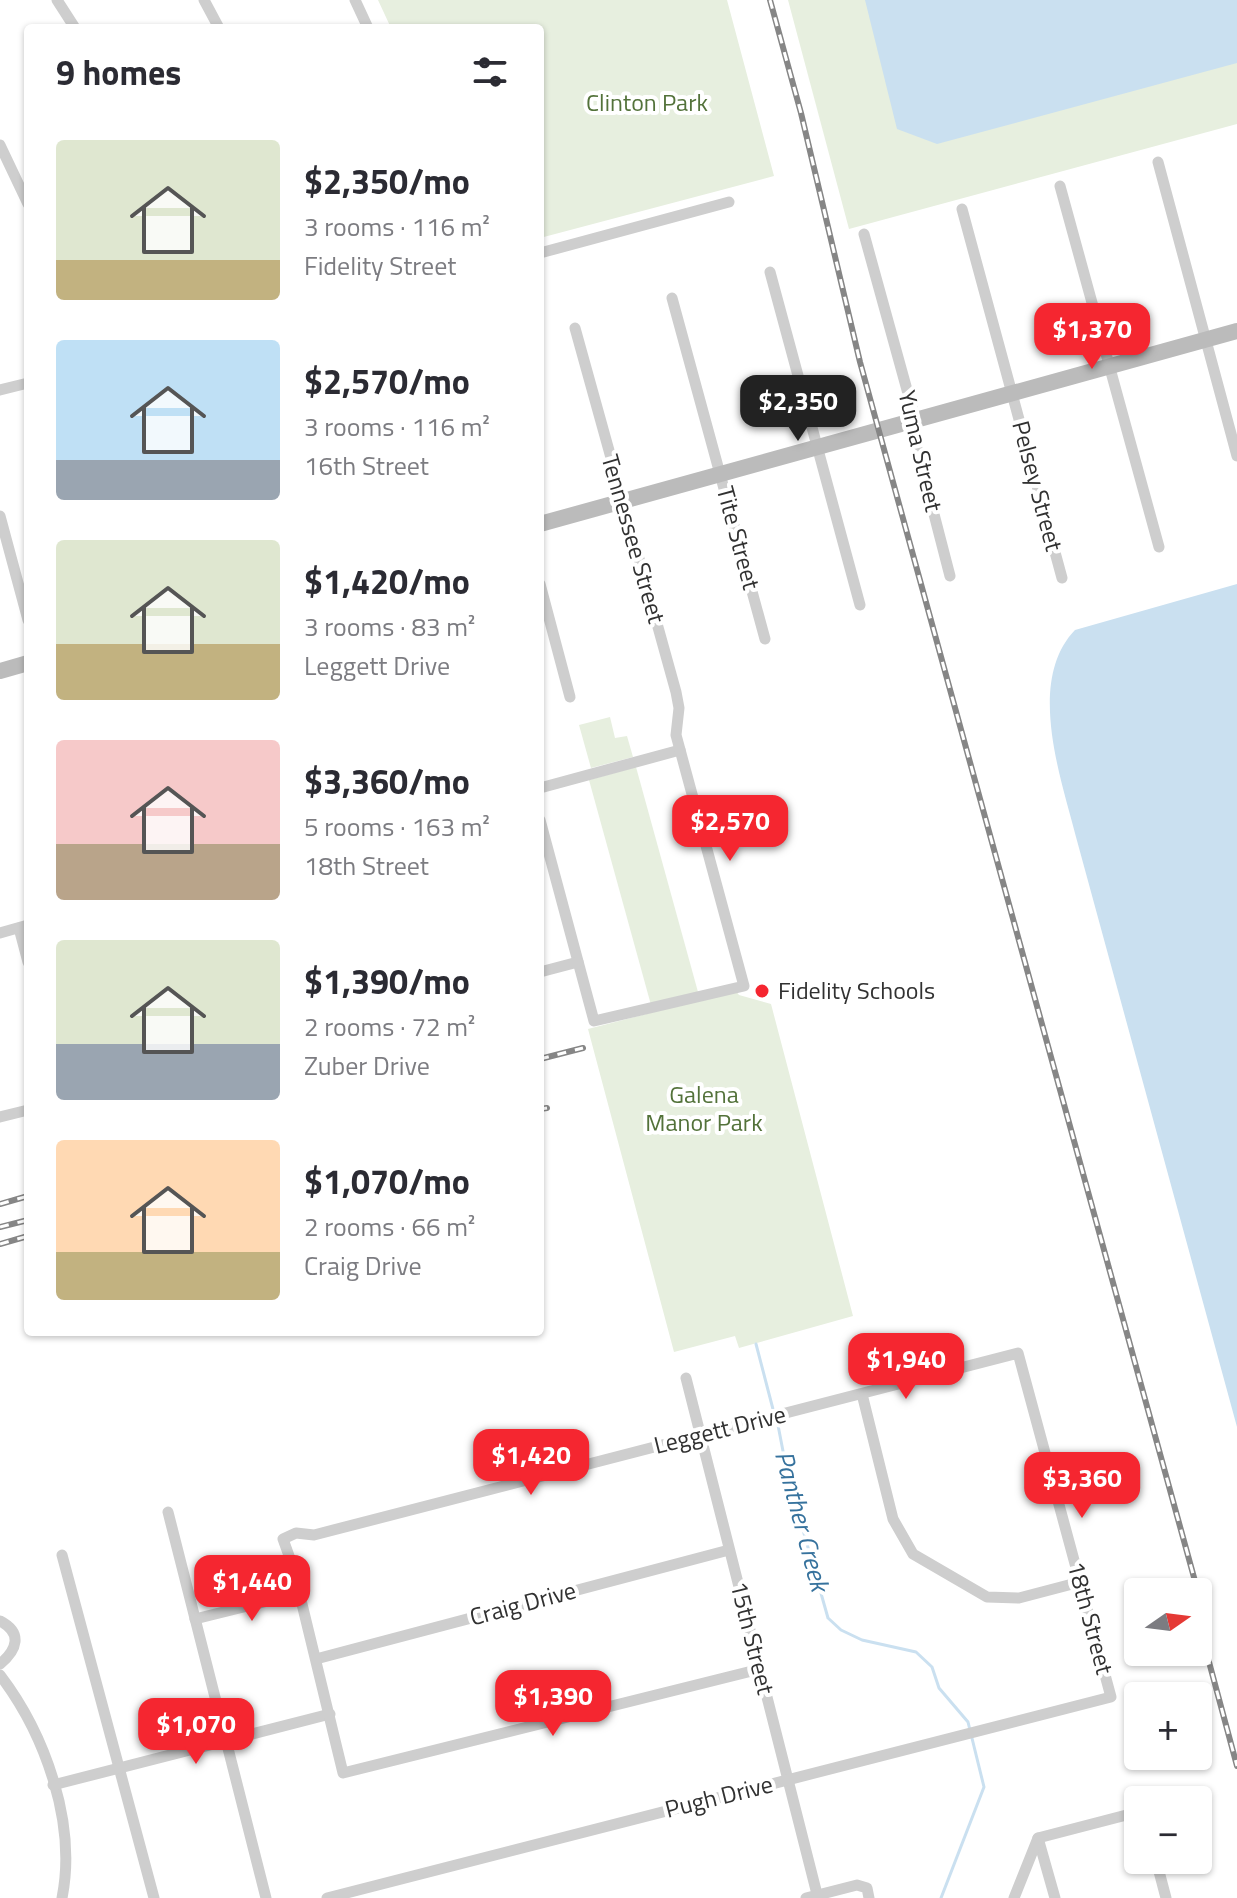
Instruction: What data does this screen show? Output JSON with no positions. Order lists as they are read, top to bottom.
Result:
{
  "streets": {
    "street": [
      "Yuma Street",
      "Pelsey Street",
      "Tite Street",
      "Tennessee Street",
      "Leggett Drive",
      "Craig Drive",
      "18th Street",
      "15th Street",
      "Pugh Drive"
    ]
  },
  "crossings": [
    ["Leggett Drive", "18th Street"],
    ["Leggett Drive", "15th Street"],
    ["Craig Drive", "15th Street"],
    ["18th Street", "Pugh Drive"],
    ["15th Street", "Pugh Drive"]
  ],
  "water": ["Panther Creek"],
  "parks": ["Clinton Park", "Galena Manor Park"],
  "places": ["Fidelity Schools"],
  "north": "right",
  "page": {
    "heading": "9 homes",
    "list": [
      {
        "name": "$2,350/mo",
        "note": "3 rooms · 116 m² · Fidelity Street"
      },
      {
        "name": "$2,570/mo",
        "note": "3 rooms · 116 m² · 16th Street"
      },
      {
        "name": "$1,420/mo",
        "note": "3 rooms · 83 m² · Leggett Drive"
      },
      {
        "name": "$3,360/mo",
        "note": "5 rooms · 163 m² · 18th Street"
      },
      {
        "name": "$1,390/mo",
        "note": "2 rooms · 72 m² · Zuber Drive"
      },
      {
        "name": "$1,070/mo",
        "note": "2 rooms · 66 m² · Craig Drive"
      }
    ],
    "price": [
      "$1,370",
      "$2,350",
      "$2,570",
      "$1,940",
      "$1,420",
      "$3,360",
      "$1,440",
      "$1,390",
      "$1,070"
    ],
    "map_buttons": ["+", "−"]
  }
}
